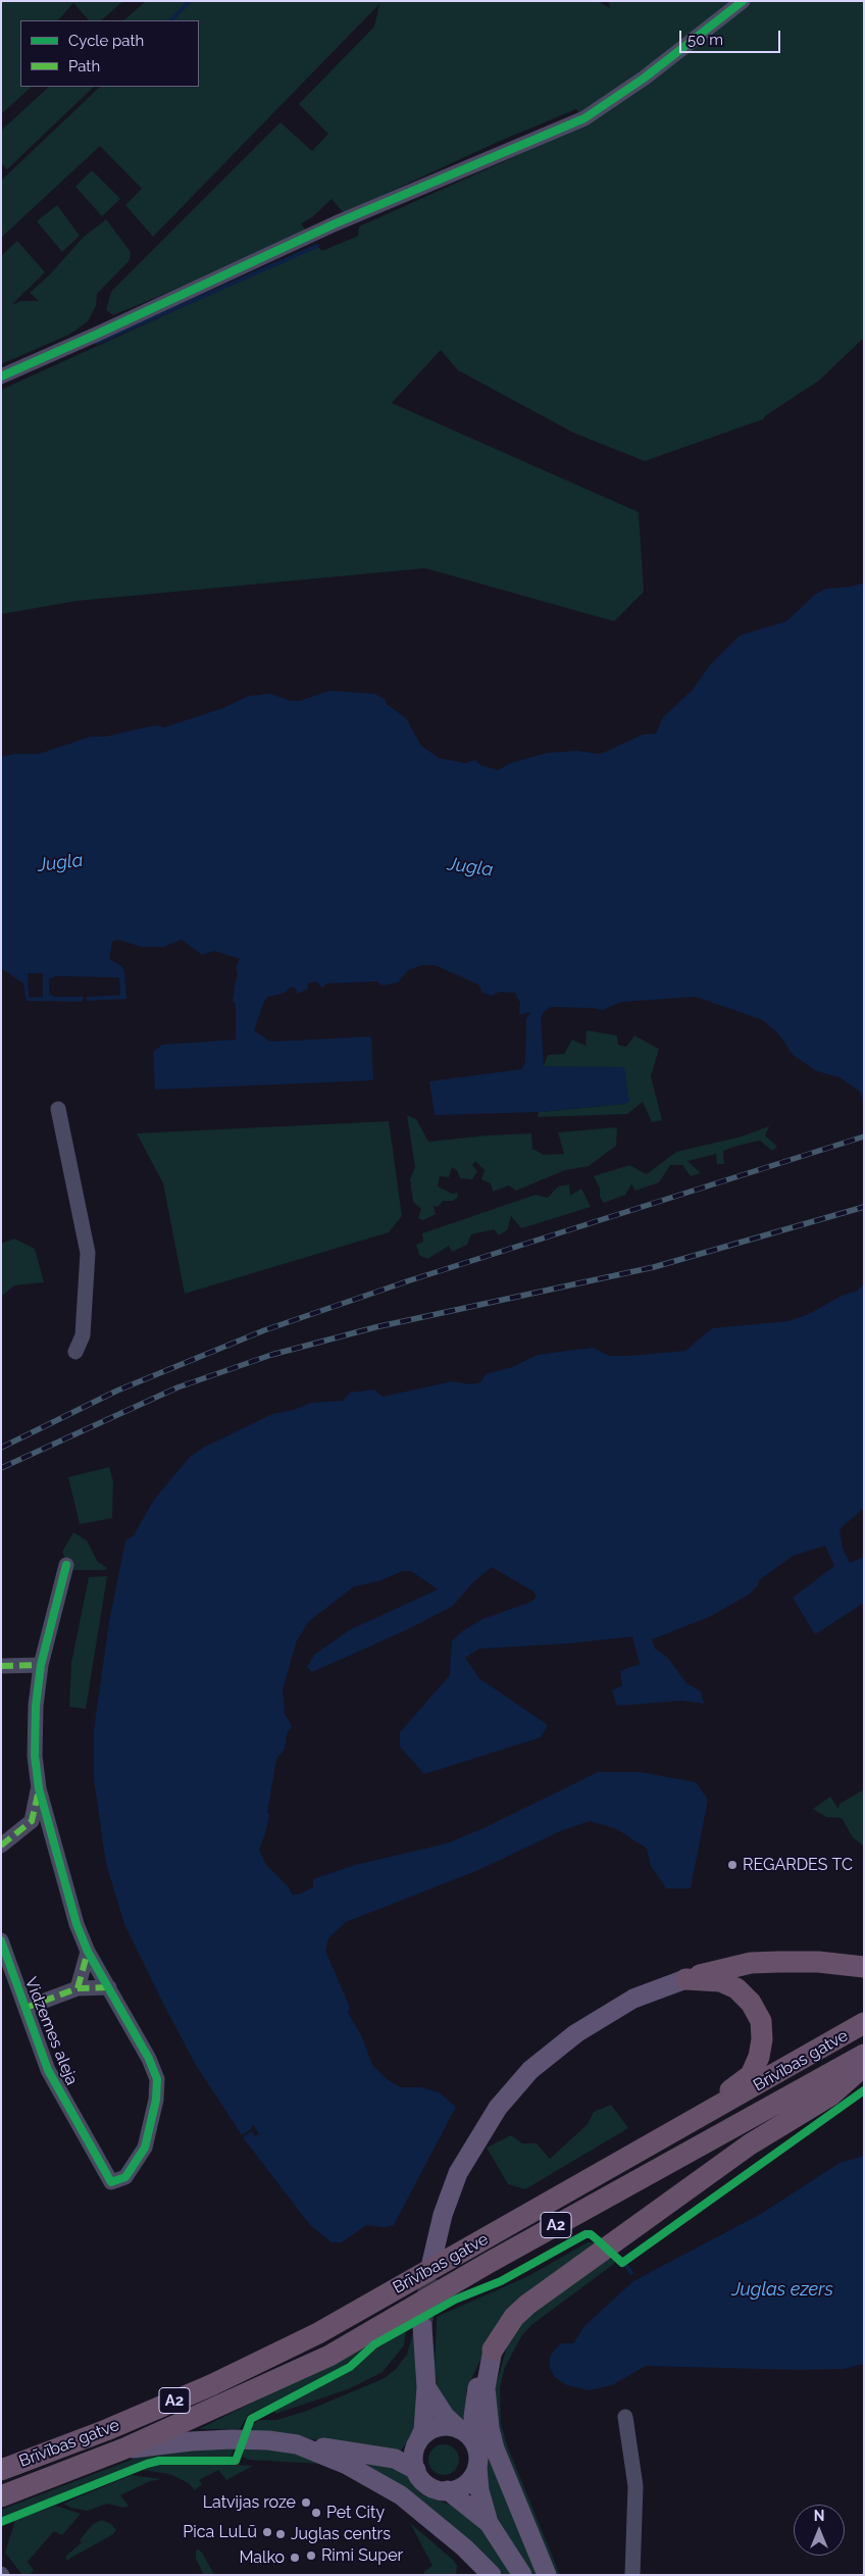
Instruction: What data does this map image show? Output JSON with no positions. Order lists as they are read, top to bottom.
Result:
{
  "streets": {
    "highway": ["Brīvības gatve", "A2"],
    "street": ["Vidzemes aleja"]
  },
  "water": ["Jugla", "Juglas ezers"],
  "places": [
    "REGARDES TC",
    "Latvijas roze",
    "Pet City",
    "Pica LuLū",
    "Juglas centrs",
    "Rimi Super",
    "Malko"
  ],
  "legend": ["Cycle path", "Path"],
  "scale_bar": "50 m",
  "north": "top"
}
